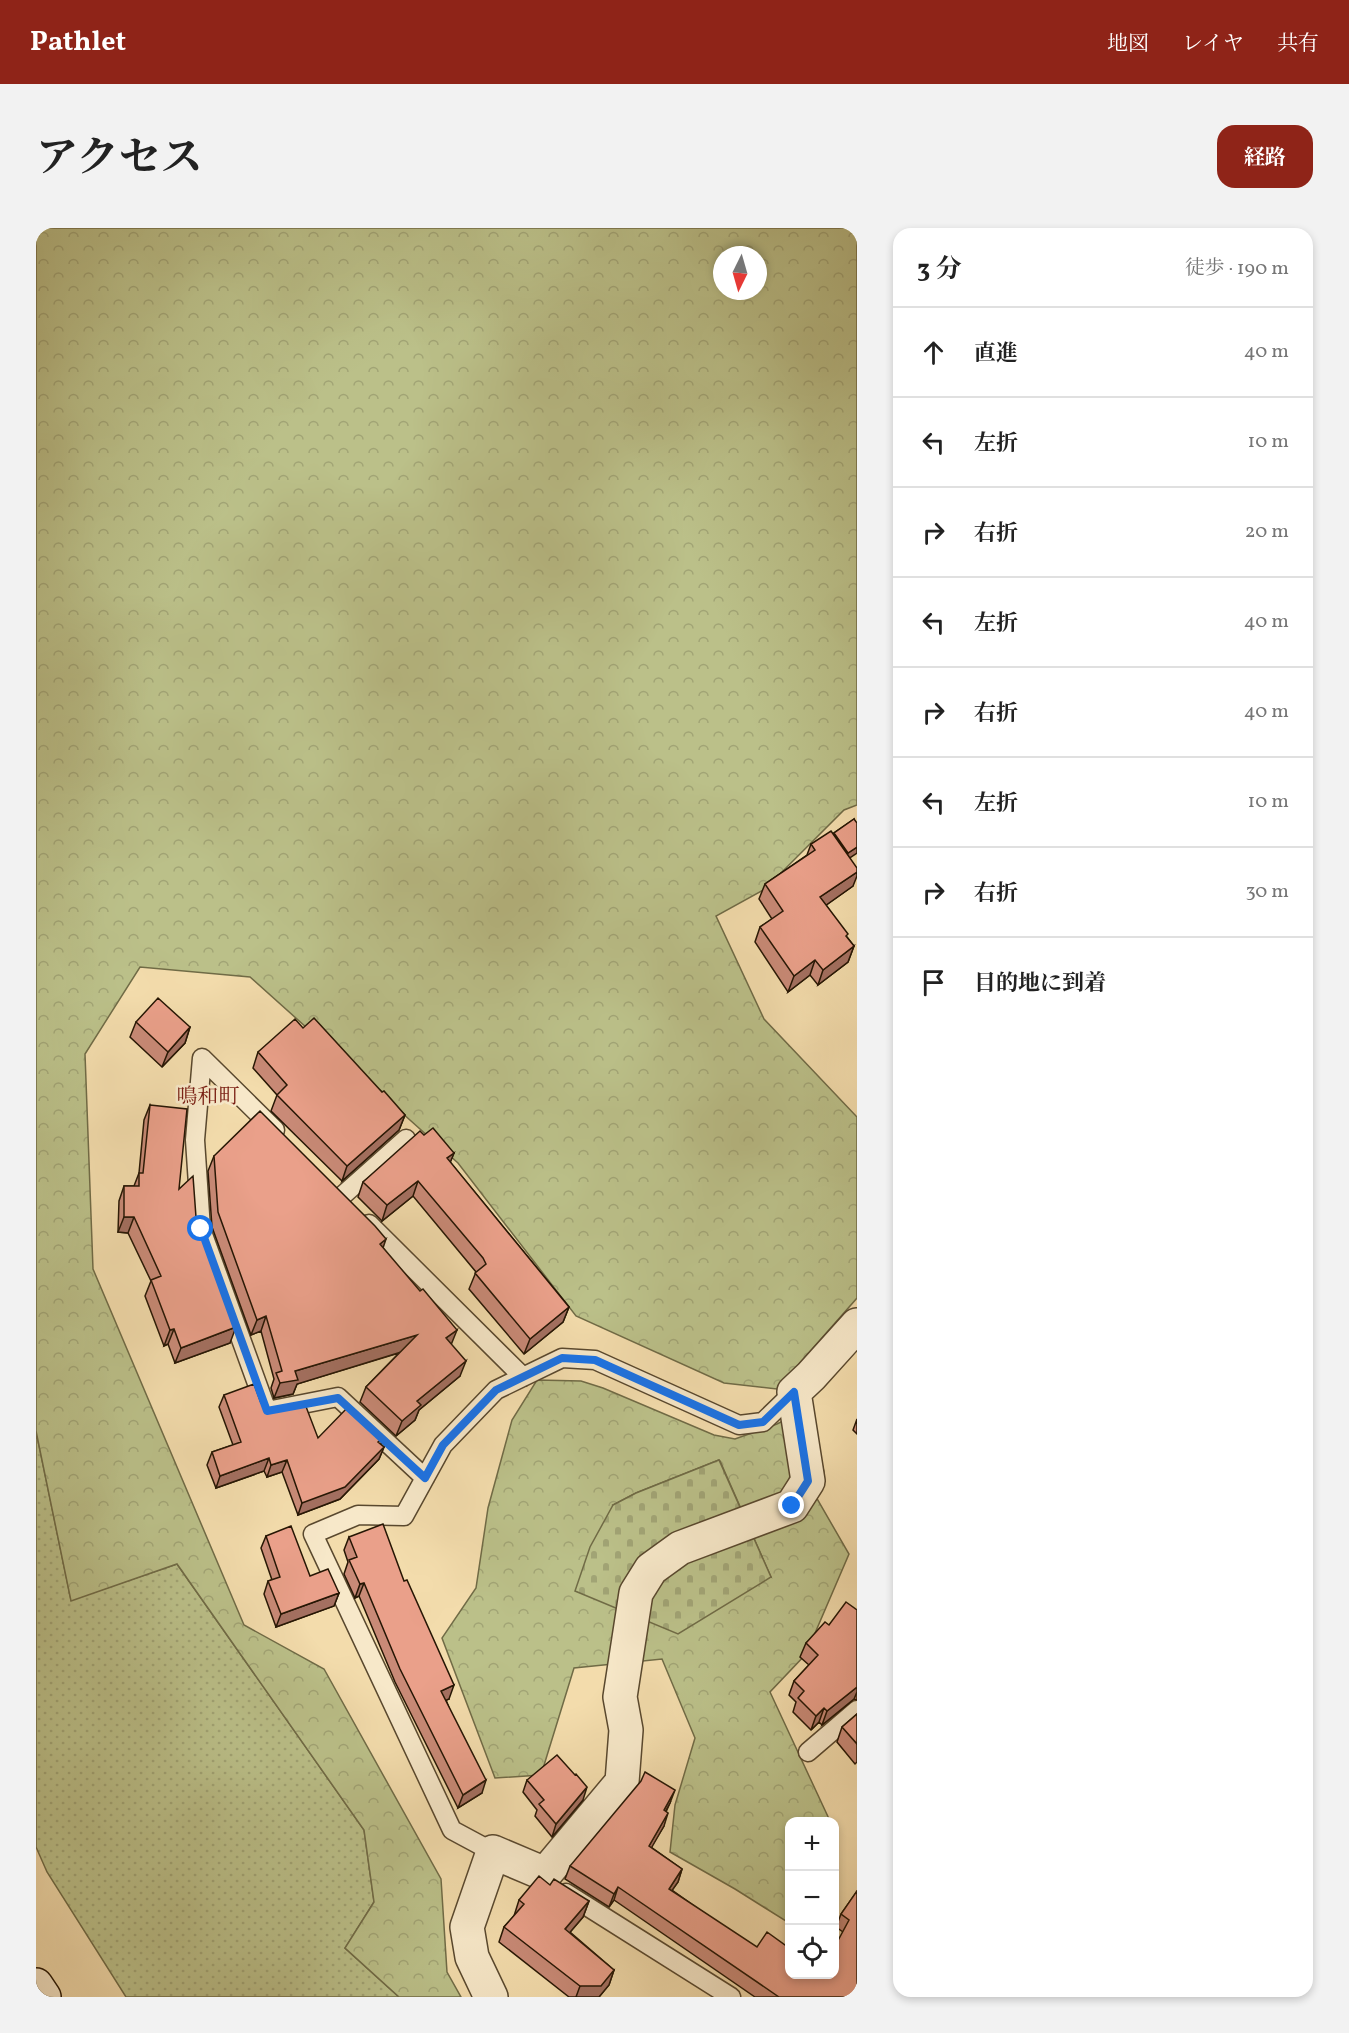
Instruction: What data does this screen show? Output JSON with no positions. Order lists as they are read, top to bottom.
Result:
{
  "districts": ["鳴和町"],
  "north": "bottom",
  "page": {
    "header": "Pathlet",
    "nav": ["地図", "レイヤ", "共有"],
    "title": "アクセス",
    "buttons": "経路",
    "heading": ["3 分", "徒歩 · 190 m"],
    "list": [
      ["直進", "40 m"],
      ["左折", "10 m"],
      ["右折", "20 m"],
      ["左折", "40 m"],
      ["右折", "40 m"],
      ["左折", "10 m"],
      ["右折", "30 m"],
      "目的地に到着"
    ],
    "map_buttons": ["+", "−"]
  }
}
